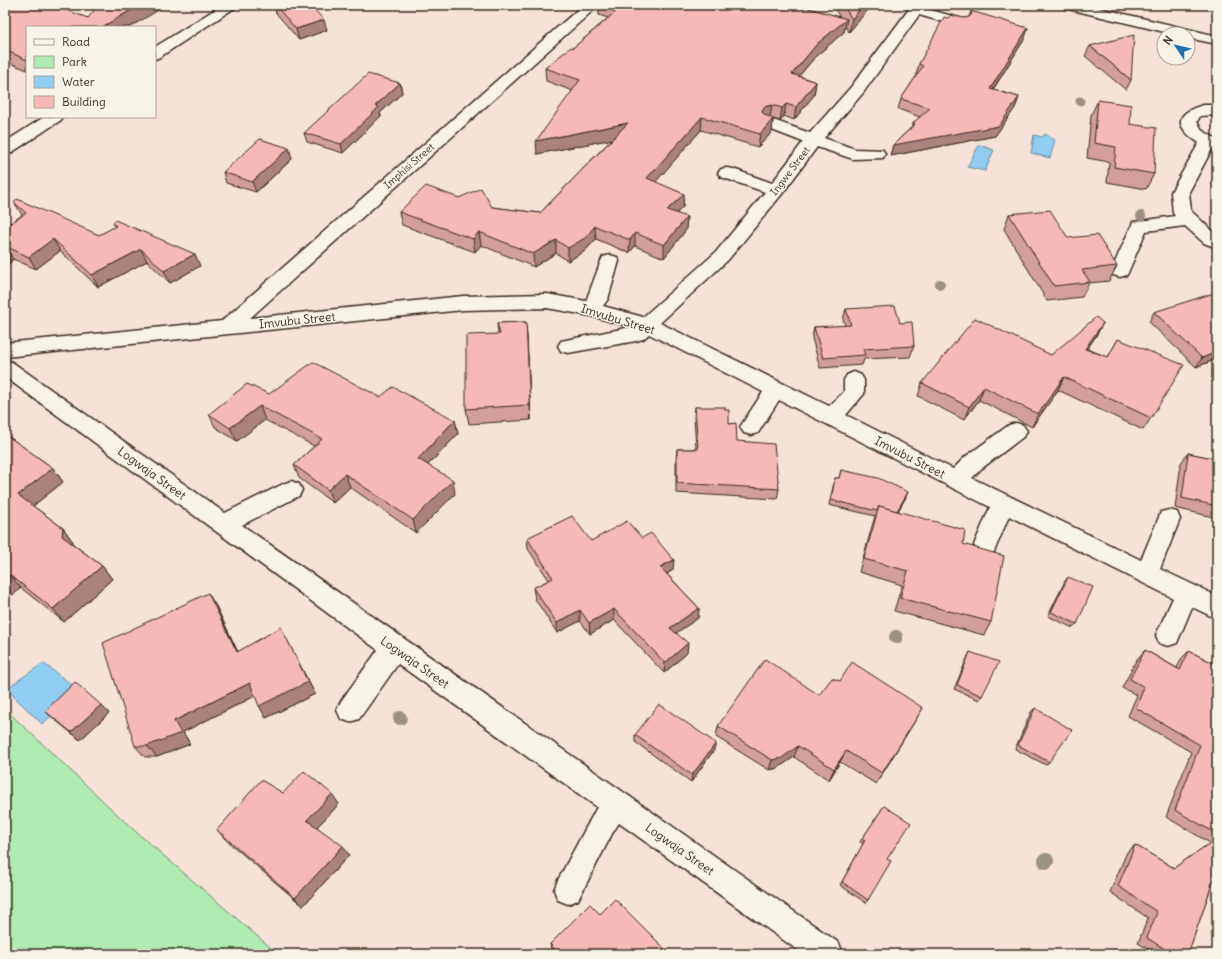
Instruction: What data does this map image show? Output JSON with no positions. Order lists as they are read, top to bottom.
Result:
{
  "streets": {
    "street": [
      "Imphisi Street",
      "Ingwe Street",
      "Imvubu Street",
      "Logwaja Street"
    ]
  },
  "crossings": [
    ["Imphisi Street", "Imvubu Street"],
    ["Ingwe Street", "Imvubu Street"]
  ],
  "legend": [
    "Road",
    "Park",
    "Water",
    "Building"
  ],
  "north": "top left"
}
